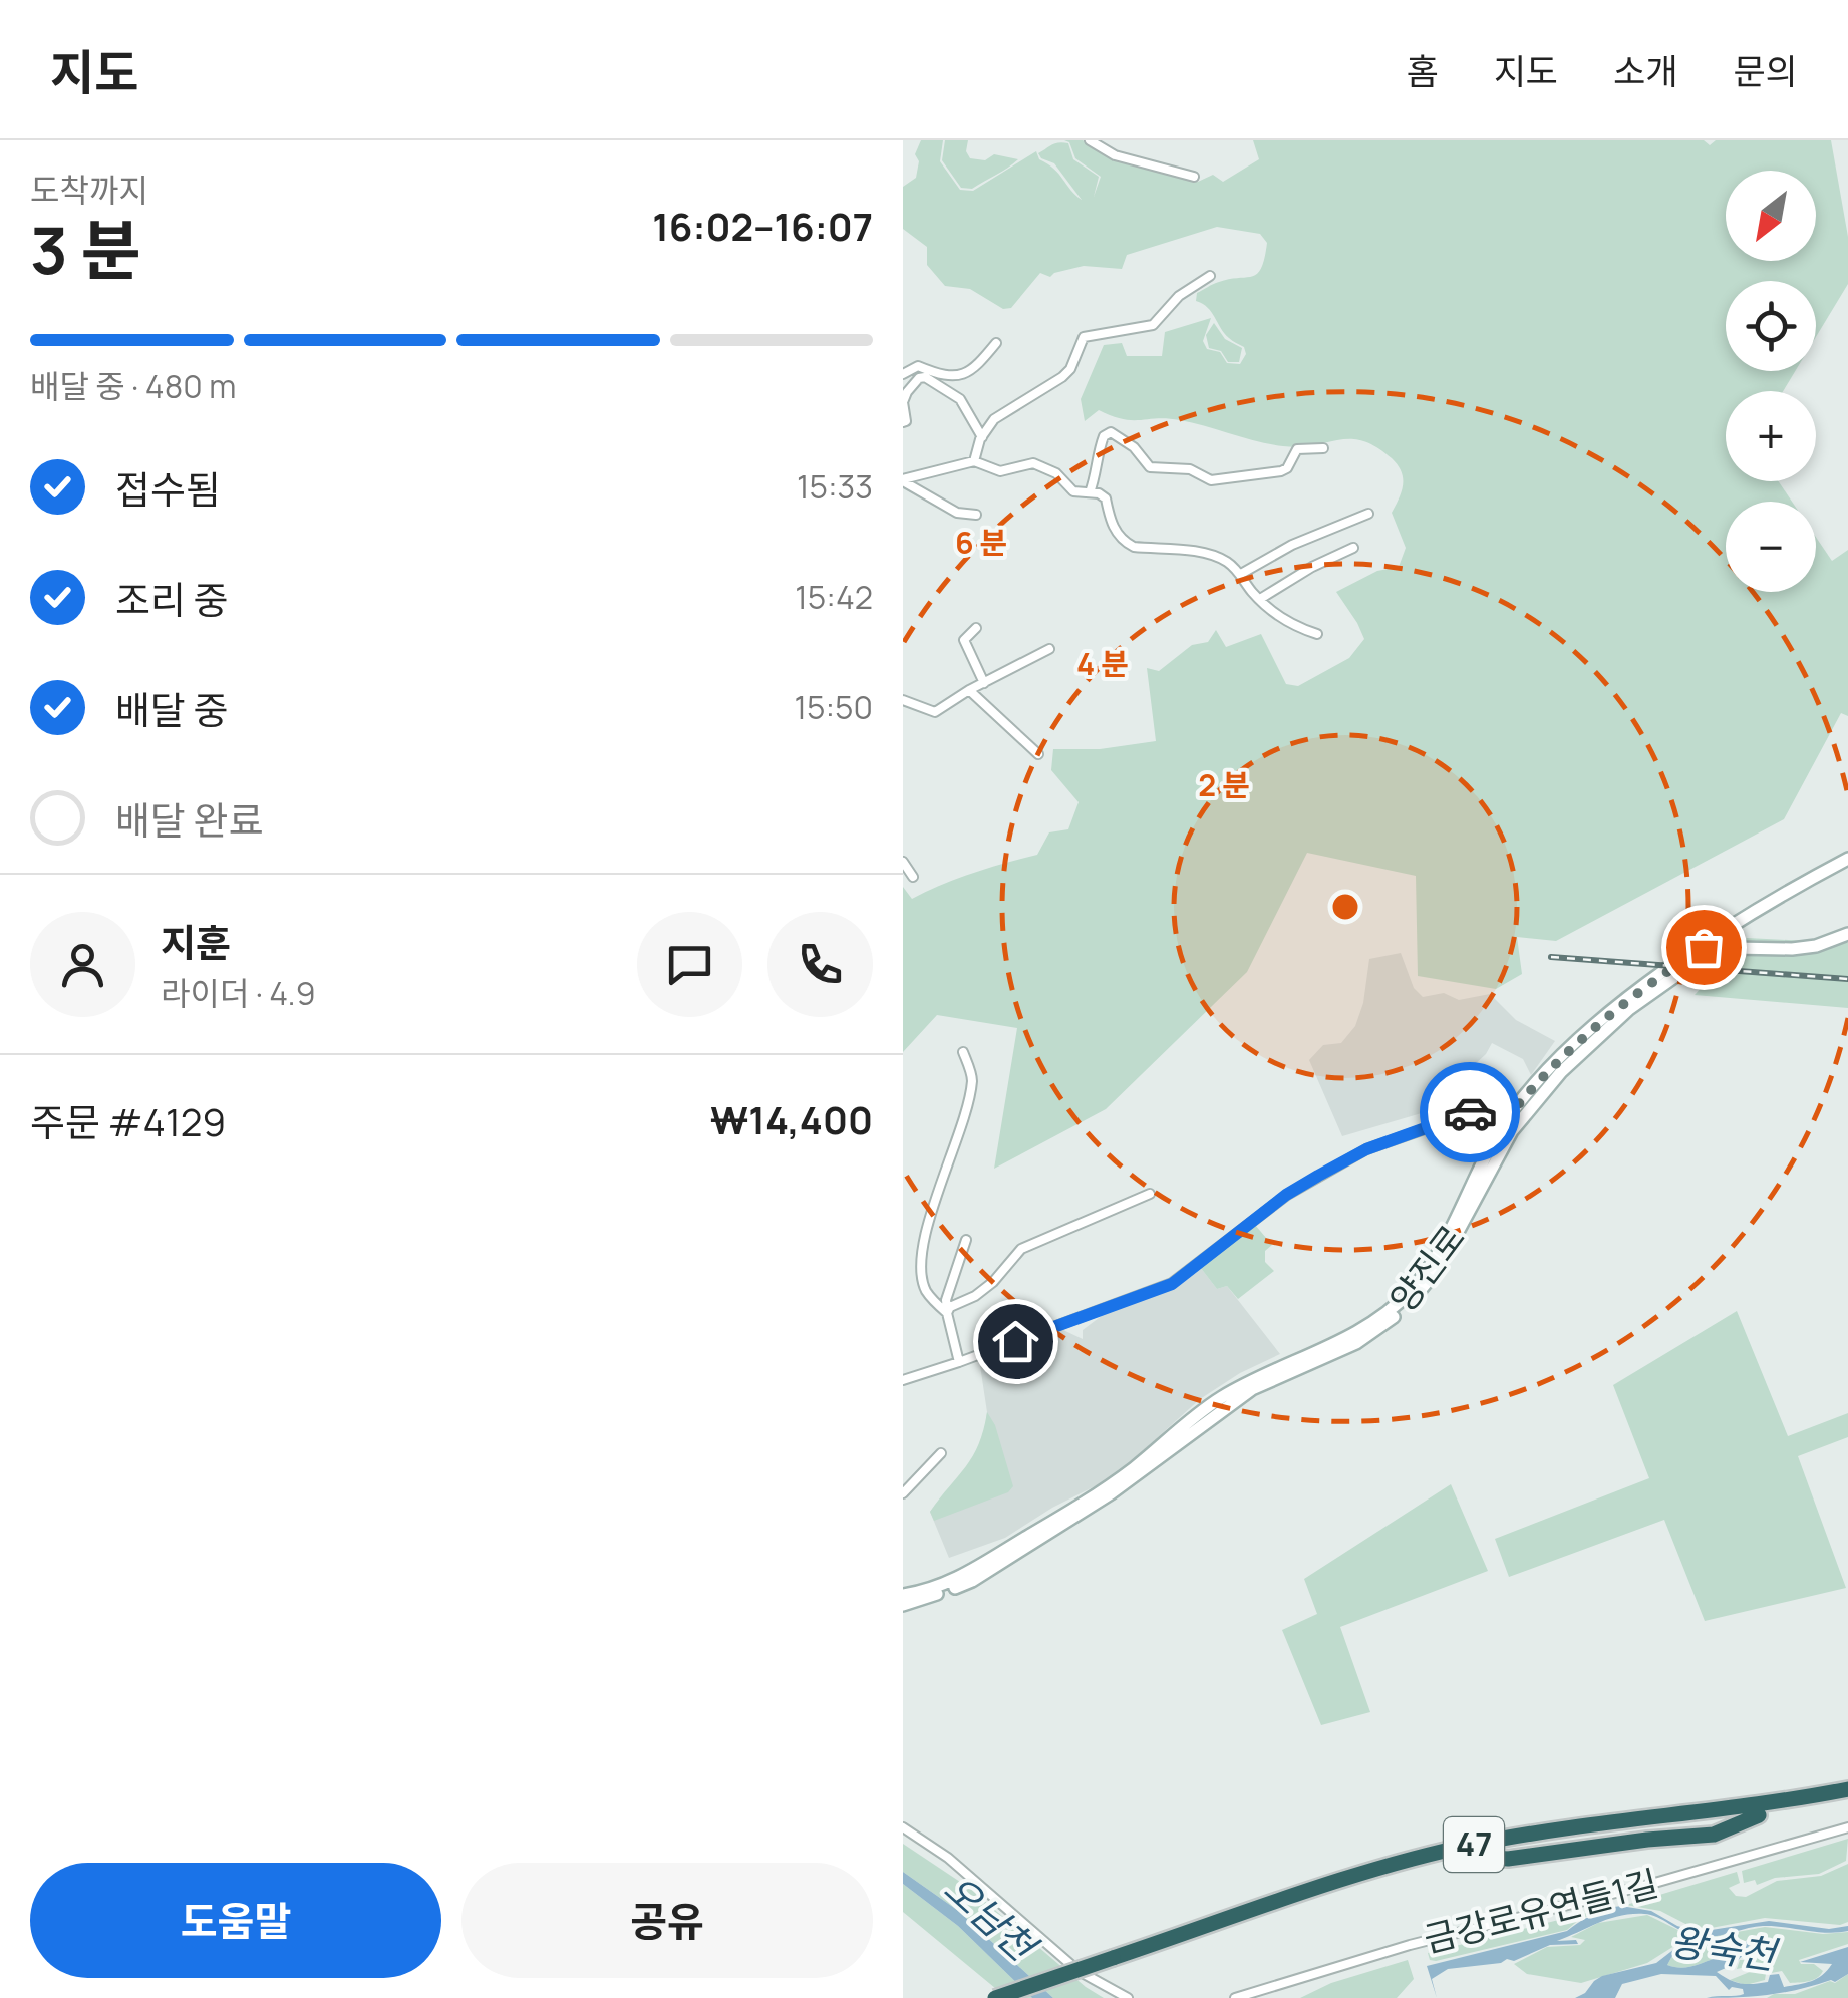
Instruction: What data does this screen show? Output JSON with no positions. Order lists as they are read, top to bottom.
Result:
{
  "streets": {
    "highway": ["47"],
    "main road": ["양진로"],
    "street": ["금강로유연들1길"]
  },
  "water": ["오남천", "왕숙천"],
  "north": "bottom left",
  "page": {
    "header": "지도",
    "nav": [
      "홈",
      "지도",
      "소개",
      "문의"
    ],
    "heading": ["3 분", "도착까지", "16:02–16:07"],
    "panel": [
      "지훈",
      "라이더 · 4.9",
      "주문 #4129",
      "₩14,400"
    ],
    "map_buttons": ["+", "−"],
    "bar": "배달 중 · 480 m",
    "list": [
      ["접수됨", "15:33"],
      ["조리 중", "15:42"],
      ["배달 중", "15:50"],
      "배달 완료"
    ],
    "buttons": ["도움말", "공유"]
  },
  "rings": ["6 분", "4 분", "2 분"]
}
